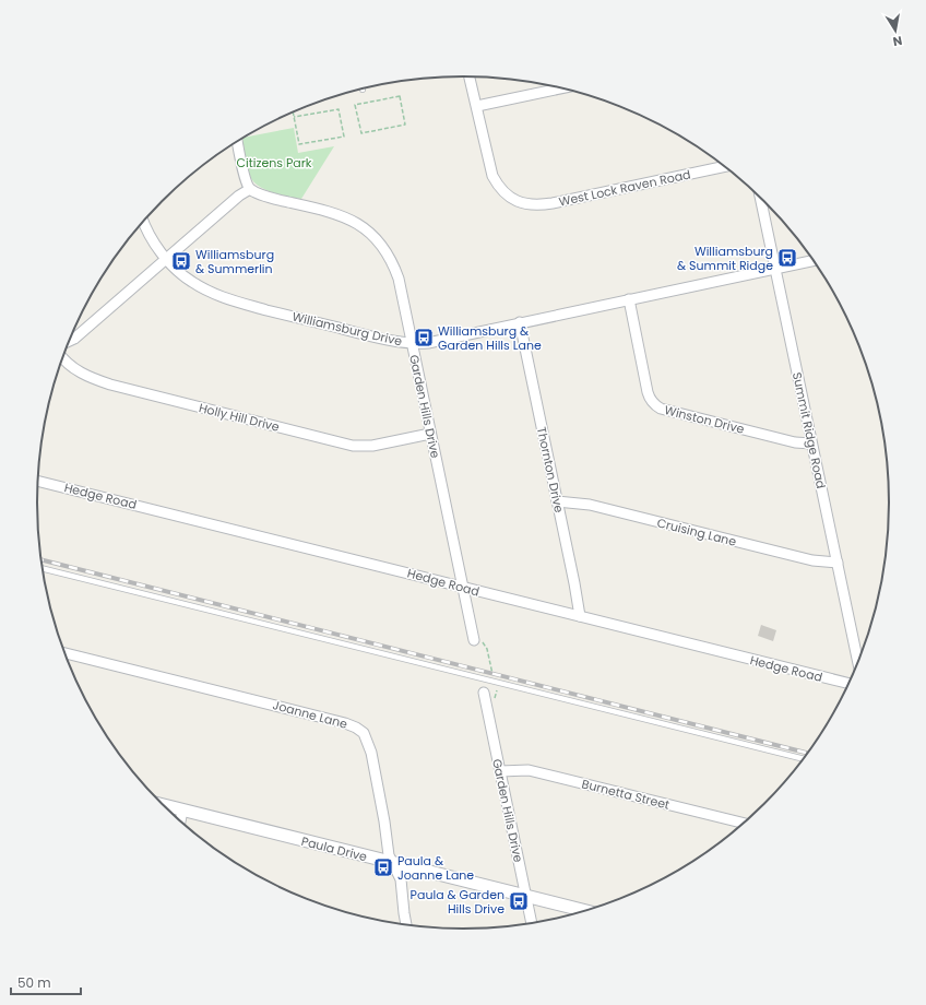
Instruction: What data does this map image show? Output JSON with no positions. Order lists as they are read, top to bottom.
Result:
{
  "streets": {
    "street": [
      "West Lock Raven Road",
      "Williamsburg Drive",
      "Garden Hills Drive",
      "Holly Hill Drive",
      "Winston Drive",
      "Summit Ridge Road",
      "Thornton Drive",
      "Hedge Road",
      "Cruising Lane",
      "Joanne Lane",
      "Burnetta Street",
      "Paula Drive"
    ]
  },
  "crossings": [
    ["Williamsburg Drive", "Garden Hills Drive"],
    ["Williamsburg Drive", "Winston Drive"],
    ["Williamsburg Drive", "Summit Ridge Road"],
    ["Williamsburg Drive", "Thornton Drive"],
    ["Garden Hills Drive", "Holly Hill Drive"],
    ["Garden Hills Drive", "Hedge Road"],
    ["Garden Hills Drive", "Burnetta Street"],
    ["Garden Hills Drive", "Paula Drive"],
    ["Winston Drive", "Summit Ridge Road"],
    ["Summit Ridge Road", "Cruising Lane"],
    ["Thornton Drive", "Hedge Road"],
    ["Thornton Drive", "Cruising Lane"],
    ["Joanne Lane", "Paula Drive"]
  ],
  "parks": ["Citizens Park"],
  "places": {
    "bus stop": [
      "Williamsburg & Summit Ridge",
      "Williamsburg & Summerlin",
      "Williamsburg & Garden Hills Lane",
      "Paula & Joanne Lane",
      "Paula & Garden Hills Drive"
    ]
  },
  "scale_bar": "50 m",
  "north": "bottom"
}
